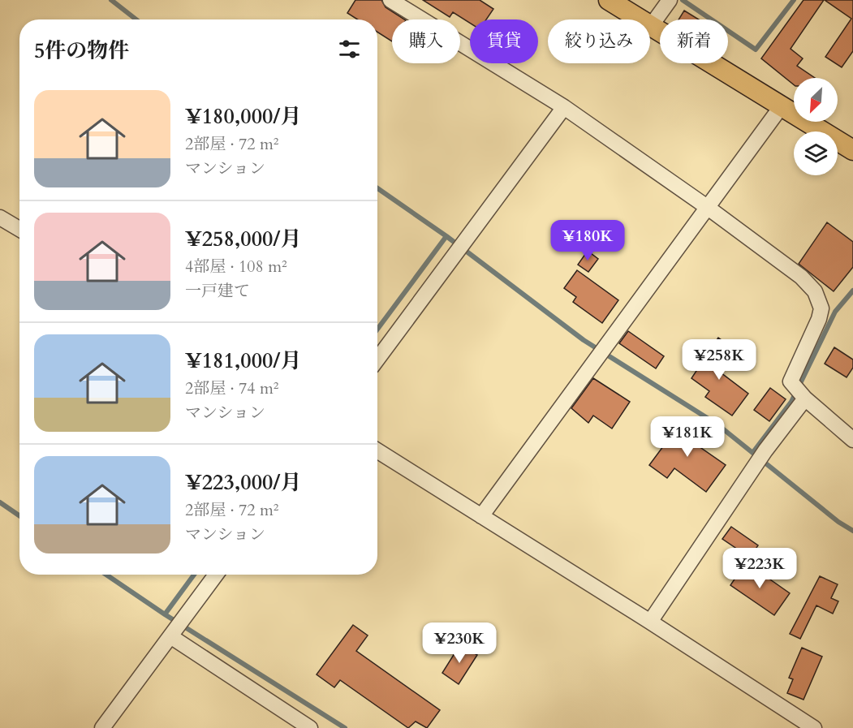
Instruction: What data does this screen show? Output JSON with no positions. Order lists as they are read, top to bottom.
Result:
{
  "north": "bottom left",
  "page": {
    "chip": [
      "購入",
      "賃貸",
      "絞り込み",
      "新着"
    ],
    "heading": "5件の物件",
    "list": [
      {
        "name": "¥180,000/月",
        "note": "2部屋 · 72 m² · マンション"
      },
      {
        "name": "¥258,000/月",
        "note": "4部屋 · 108 m² · 一戸建て"
      },
      {
        "name": "¥181,000/月",
        "note": "2部屋 · 74 m² · マンション"
      },
      {
        "name": "¥223,000/月",
        "note": "2部屋 · 72 m² · マンション"
      }
    ],
    "price": [
      "¥180K",
      "¥258K",
      "¥181K",
      "¥223K",
      "¥230K"
    ]
  }
}
